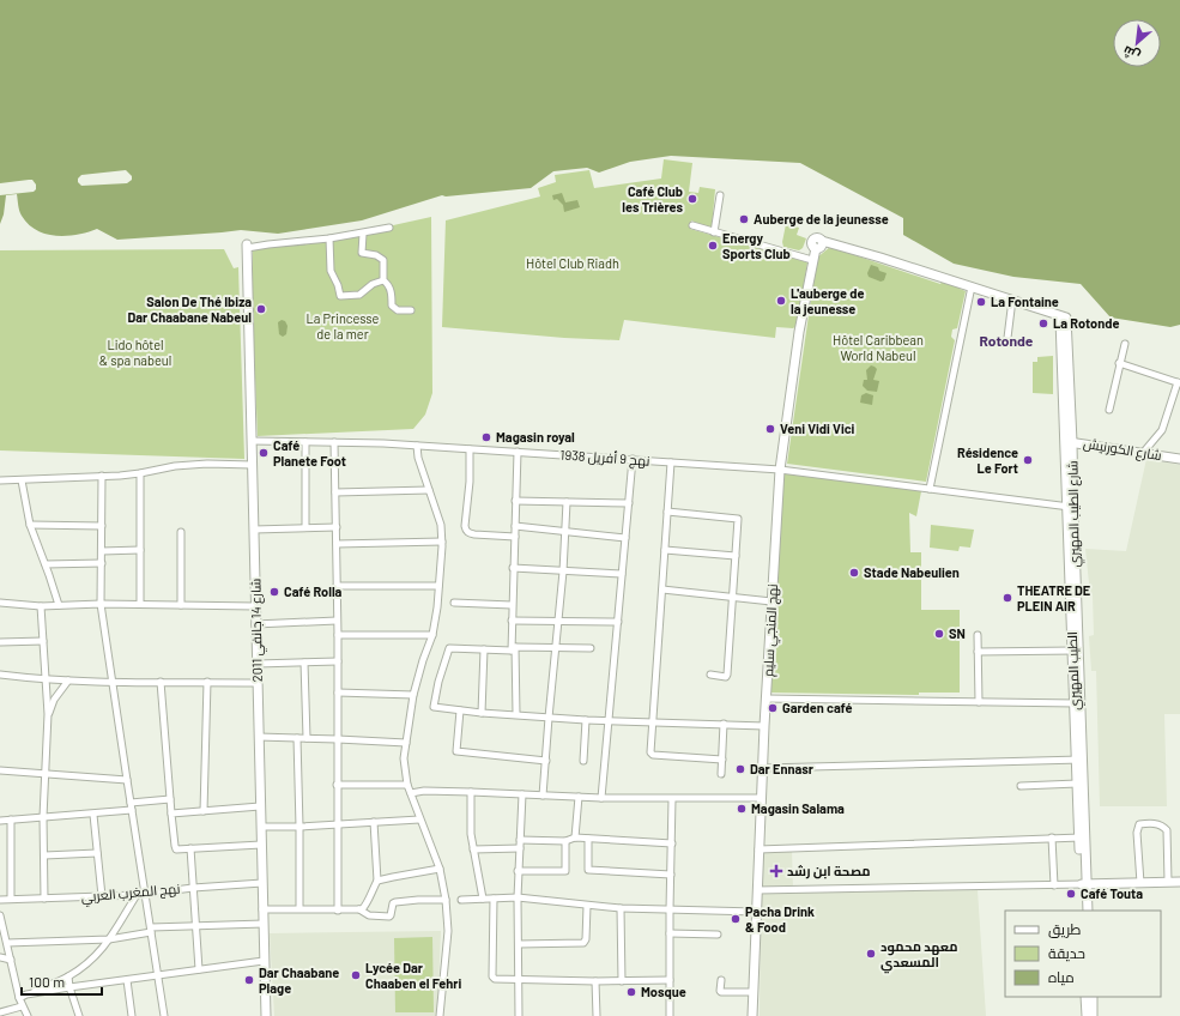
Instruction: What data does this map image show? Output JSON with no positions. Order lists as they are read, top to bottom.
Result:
{
  "streets": {
    "street": [
      "شارع الكورنيش",
      "نهج 9 أفريل 1938",
      "شارع الطيب المهيري",
      "شارع 14 جانفي 2011",
      "نهج المنجي سليم",
      "نهج المغرب العربي"
    ]
  },
  "crossings": [
    ["شارع الكورنيش", "شارع الطيب المهيري"],
    ["نهج 9 أفريل 1938", "شارع الطيب المهيري"],
    ["نهج 9 أفريل 1938", "شارع 14 جانفي 2011"],
    ["نهج 9 أفريل 1938", "نهج المنجي سليم"],
    ["شارع 14 جانفي 2011", "نهج المغرب العربي"]
  ],
  "districts": ["Rotonde"],
  "parks": [
    "Hôtel Club Riadh",
    "La Princesse de la mer",
    "Hôtel Caribbean World Nabeul",
    "Lido hôtel & spa nabeul"
  ],
  "places": {
    "other": [
      "Café Club les Trières",
      "Auberge de la jeunesse",
      "Energy Sports Club",
      "L'auberge de la jeunesse",
      "La Fontaine",
      "Salon De Thé Ibiza Dar Chaabane Nabeul",
      "La Rotonde",
      "Veni Vidi Vici",
      "Magasin royal",
      "Café Planete Foot",
      "Résidence Le Fort",
      "Stade Nabeulien",
      "Café Rolla",
      "THEATRE DE PLEIN AIR",
      "SN",
      "Garden café",
      "Dar Ennasr",
      "Magasin Salama",
      "Café Touta",
      "Pacha Drink & Food",
      "معهد محمود المسعدي",
      "Lycée Dar Chaaben el Fehri",
      "Dar Chaabane Plage",
      "Mosque"
    ],
    "health": ["مصحة ابن رشد"]
  },
  "legend": ["طريق", "حديقة", "مياه"],
  "scale_bar": "100 m",
  "north": "bottom left"
}
